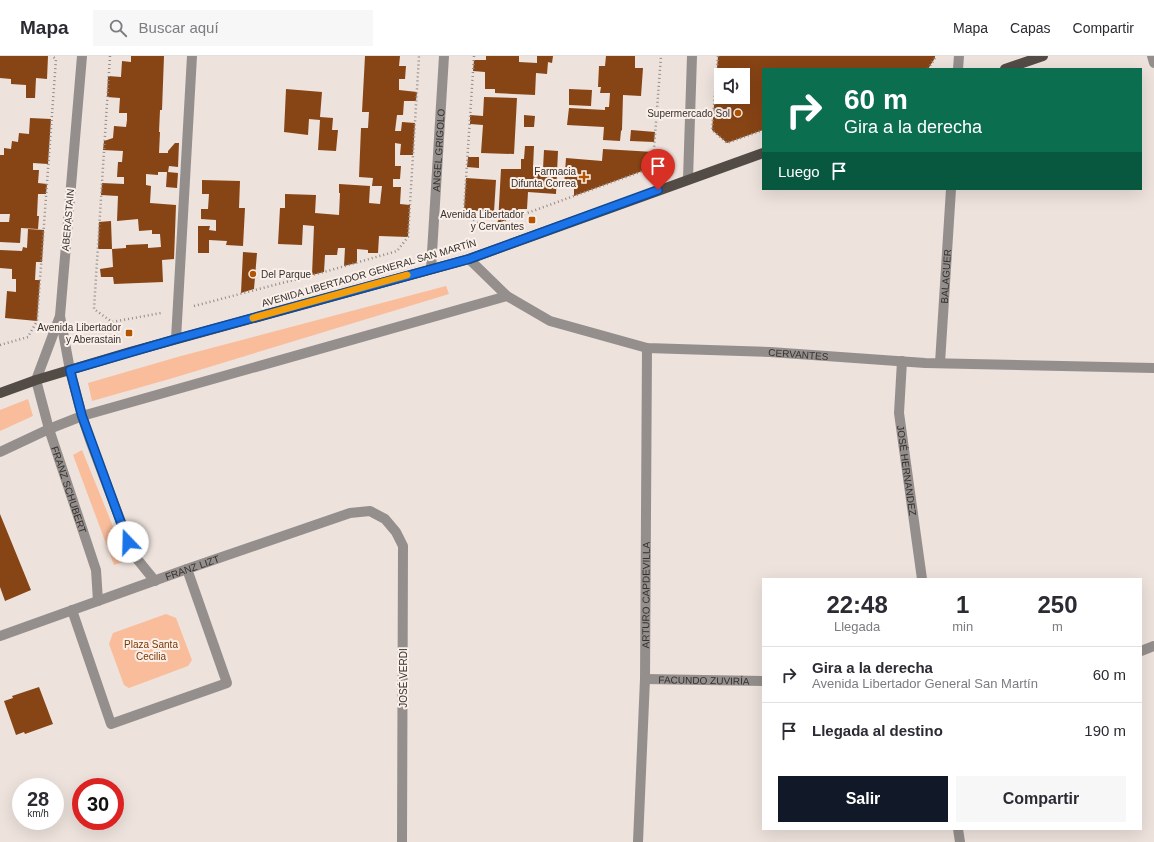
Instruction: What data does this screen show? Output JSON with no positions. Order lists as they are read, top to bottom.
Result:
{
  "streets": {
    "main road": ["AVENIDA LIBERTADOR GENERAL SAN MARTÍN"],
    "street": [
      "ANGEL GRIGOLO",
      "ABERASTAIN",
      "BALAGUER",
      "CERVANTES",
      "JOSÉ HERNANDEZ",
      "FRANZ SCHUBERT",
      "FRANZ LIZT",
      "ARTURO CAPDEVILLA",
      "JOSÉ VERDI",
      "FACUNDO ZUVIRÍA"
    ]
  },
  "crossings": [
    ["ANGEL GRIGOLO", "AVENIDA LIBERTADOR GENERAL SAN MARTÍN"],
    ["ABERASTAIN", "AVENIDA LIBERTADOR GENERAL SAN MARTÍN"],
    ["ABERASTAIN", "FRANZ SCHUBERT"],
    ["AVENIDA LIBERTADOR GENERAL SAN MARTÍN", "CERVANTES"],
    ["AVENIDA LIBERTADOR GENERAL SAN MARTÍN", "FRANZ SCHUBERT"],
    ["BALAGUER", "CERVANTES"],
    ["CERVANTES", "JOSÉ HERNANDEZ"],
    ["CERVANTES", "ARTURO CAPDEVILLA"],
    ["FRANZ SCHUBERT", "FRANZ LIZT"],
    ["FRANZ LIZT", "JOSÉ VERDI"],
    ["ARTURO CAPDEVILLA", "FACUNDO ZUVIRÍA"]
  ],
  "parks": ["Plaza Santa Cecilia"],
  "places": {
    "other": ["Supermercado Sol", "Del Parque"],
    "health": ["Farmacia Difunta Correa"],
    "transit": ["Avenida Libertador y Cervantes", "Avenida Libertador y Aberastain"]
  },
  "page": {
    "header": "Mapa",
    "search": "Buscar aquí",
    "nav": ["Mapa", "Capas", "Compartir"],
    "turn": ["60 m", "Gira a la derecha"],
    "then": "Luego",
    "eta": [
      "22:48",
      "Llegada",
      "1",
      "min",
      "250",
      "m"
    ],
    "list": [
      {
        "name": "Gira a la derecha",
        "note": "Avenida Libertador General San Martín",
        "value": "60 m"
      },
      {
        "name": "Llegada al destino",
        "value": "190 m"
      }
    ],
    "buttons": ["Salir", "Compartir"],
    "speed": "28 km/h",
    "limit": "30"
  }
}
